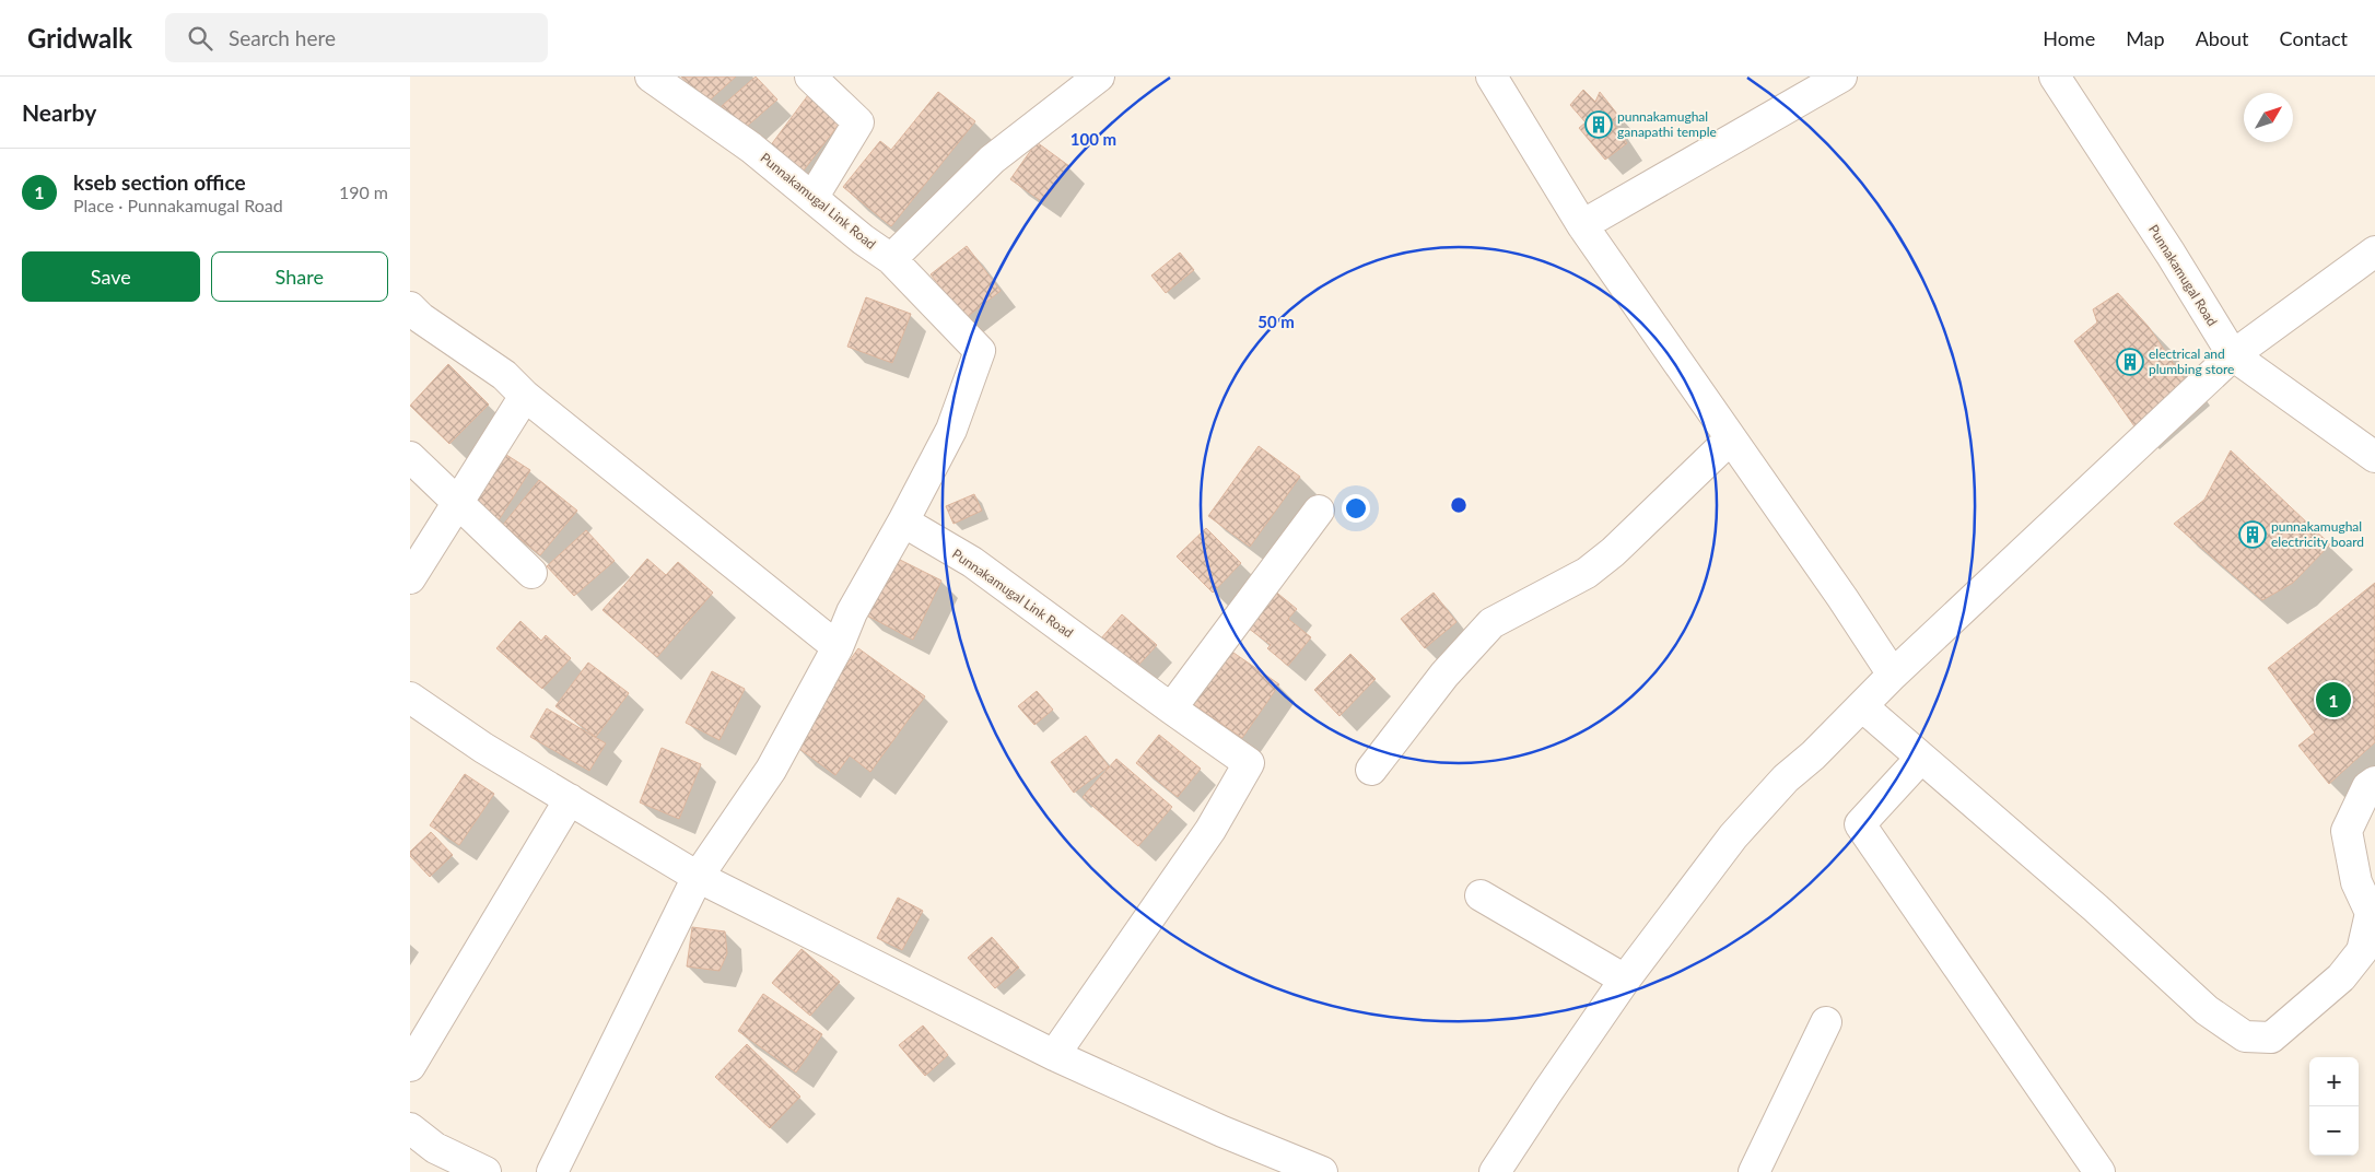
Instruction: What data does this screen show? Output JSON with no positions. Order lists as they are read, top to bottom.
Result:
{
  "streets": {
    "street": ["Punnakamugal Link Road", "Punnakamugal Road"]
  },
  "places": {
    "building": ["punnakamughal ganapathi temple", "electrical and plumbing store", "punnakamughal electricity board"]
  },
  "north": "top right",
  "page": {
    "header": "Gridwalk",
    "search": "Search here",
    "nav": [
      "Home",
      "Map",
      "About",
      "Contact"
    ],
    "heading": "Nearby",
    "list": [
      {
        "mark": "1",
        "name": "kseb section office",
        "note": "Place · Punnakamugal Road",
        "value": "190 m"
      }
    ],
    "buttons": ["Save", "Share"],
    "pins": "1",
    "map_buttons": ["+", "−"]
  },
  "rings": ["100 m", "50 m"]
}
